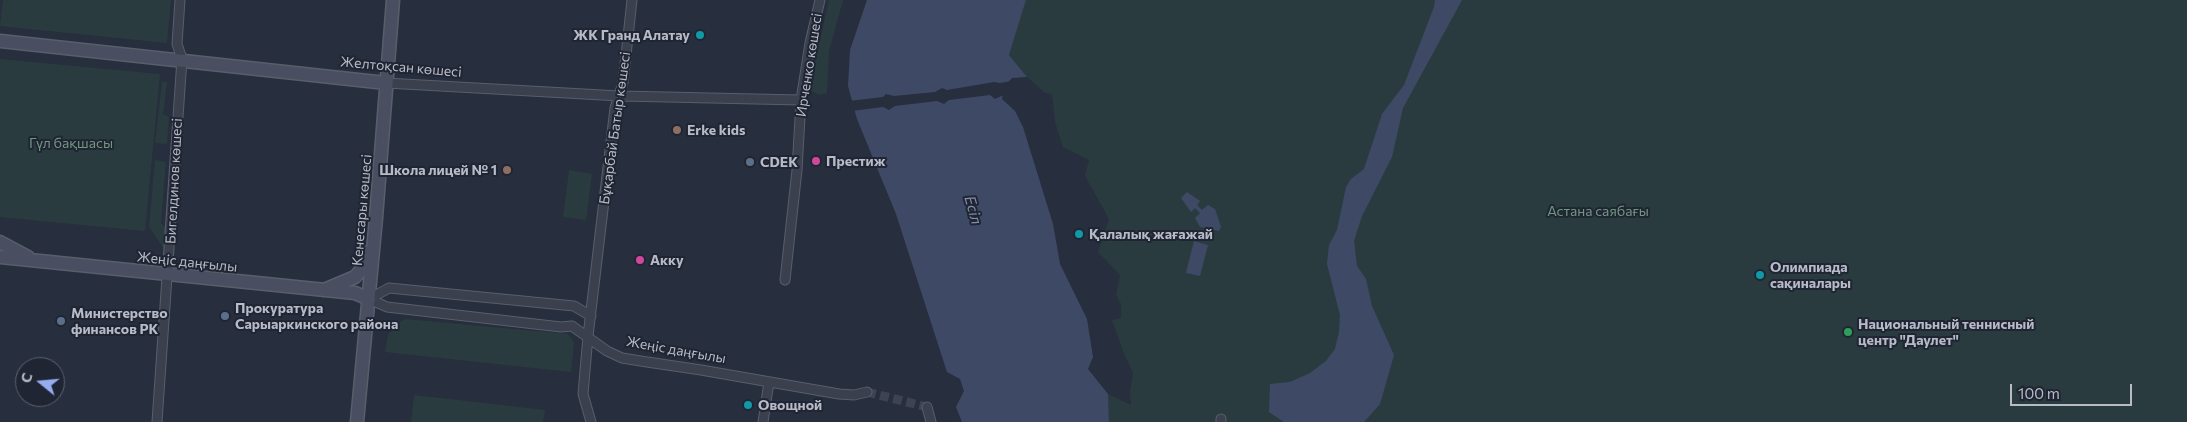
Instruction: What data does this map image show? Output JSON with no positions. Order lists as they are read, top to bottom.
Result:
{
  "streets": {
    "main road": ["Желтоқсан көшесі", "Кенесары көшесі", "Жеңіс даңғылы"],
    "street": ["Ирченко көшесі", "Бұқарбай Батыр көшесі", "Бигелдинов көшесі"]
  },
  "crossings": [
    ["Ирченко көшесі", "Желтоқсан көшесі"],
    ["Желтоқсан көшесі", "Бұқарбай Батыр көшесі"],
    ["Желтоқсан көшесі", "Бигелдинов көшесі"],
    ["Желтоқсан көшесі", "Кенесары көшесі"],
    ["Бұқарбай Батыр көшесі", "Жеңіс даңғылы"],
    ["Бигелдинов көшесі", "Жеңіс даңғылы"],
    ["Кенесары көшесі", "Жеңіс даңғылы"]
  ],
  "water": ["Есіл"],
  "parks": ["Гүл бақшасы", "Астана саябағы"],
  "places": [
    "ЖК Гранд Алатау",
    "Erke kids",
    "Престиж",
    "CDEK",
    "Школа лицей № 1",
    "Қалалық жағажай",
    "Акку",
    "Олимпиада сақиналары",
    "Прокуратура Сарыаркинского района",
    "Министерство финансов РК",
    "Национальный теннисный центр \"Даулет\"",
    "Овощной"
  ],
  "scale_bar": "100 m",
  "north": "left"
}
